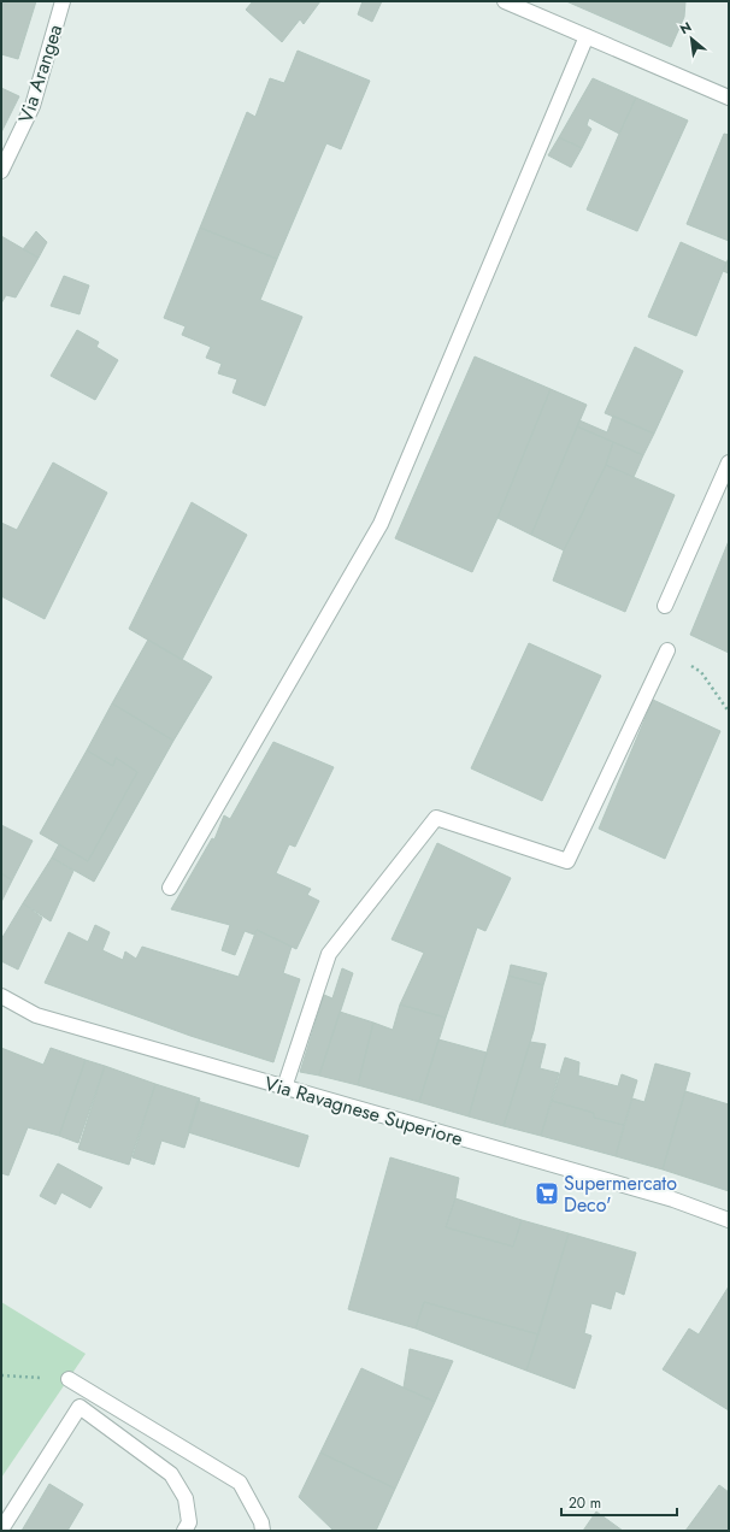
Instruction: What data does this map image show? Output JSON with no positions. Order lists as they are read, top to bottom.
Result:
{
  "streets": {
    "street": ["Via Arangea", "Via Ravagnese Superiore"]
  },
  "places": {
    "supermarket": ["Supermercato Deco'"]
  },
  "scale_bar": "20 m",
  "north": "top left"
}
